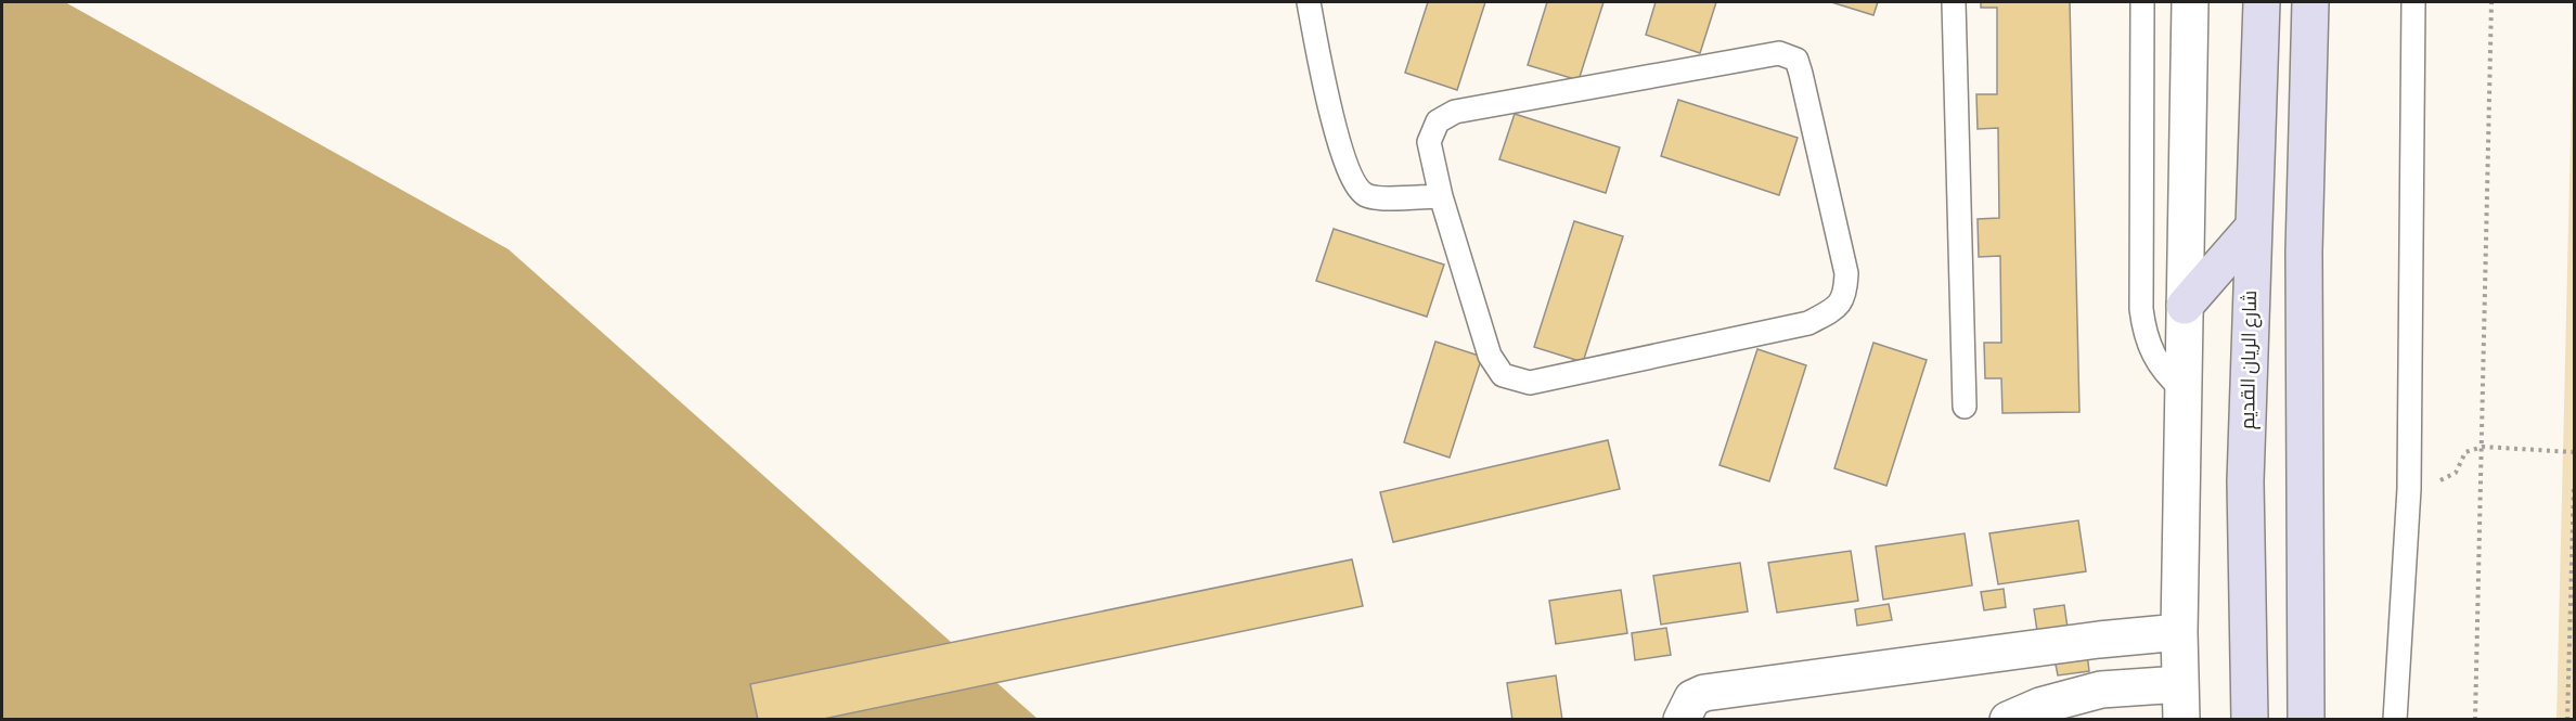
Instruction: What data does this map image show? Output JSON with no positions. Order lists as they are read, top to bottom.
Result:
{
  "streets": {
    "street": ["شارع الريان القديم"]
  }
}
